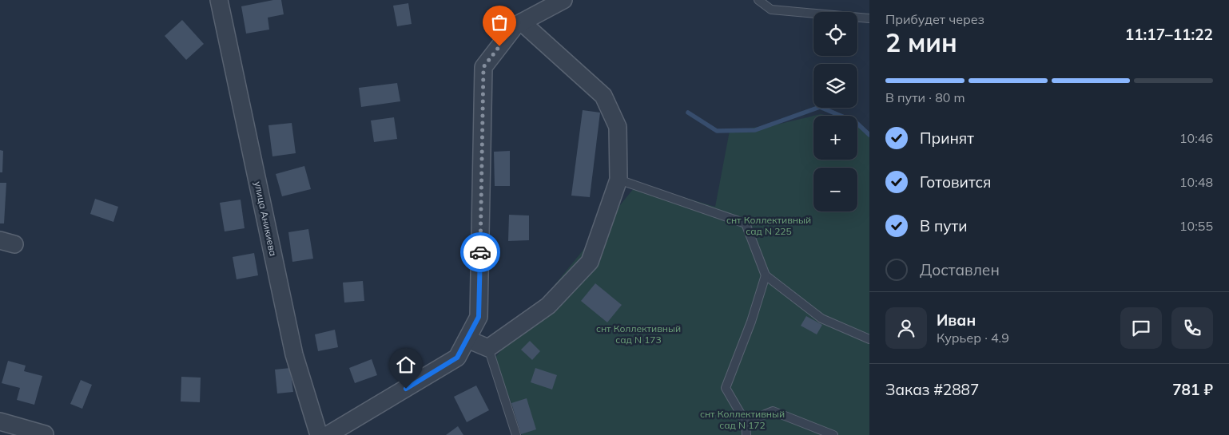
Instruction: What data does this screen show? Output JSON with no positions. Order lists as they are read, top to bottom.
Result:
{
  "streets": {
    "street": ["улица Аникиева"]
  },
  "parks": ["снт Коллективный сад N 225", "снт Коллективный сад N 173", "снт Коллективный сад N 172"],
  "page": {
    "heading": ["2 мин", "Прибудет через", "11:17–11:22"],
    "panel": [
      "Иван",
      "Курьер · 4.9",
      "Заказ #2887",
      "781 ₽"
    ],
    "map_buttons": ["+", "−"],
    "bar": "В пути · 80 m",
    "list": [
      ["Принят", "10:46"],
      ["Готовится", "10:48"],
      ["В пути", "10:55"],
      "Доставлен"
    ]
  }
}
